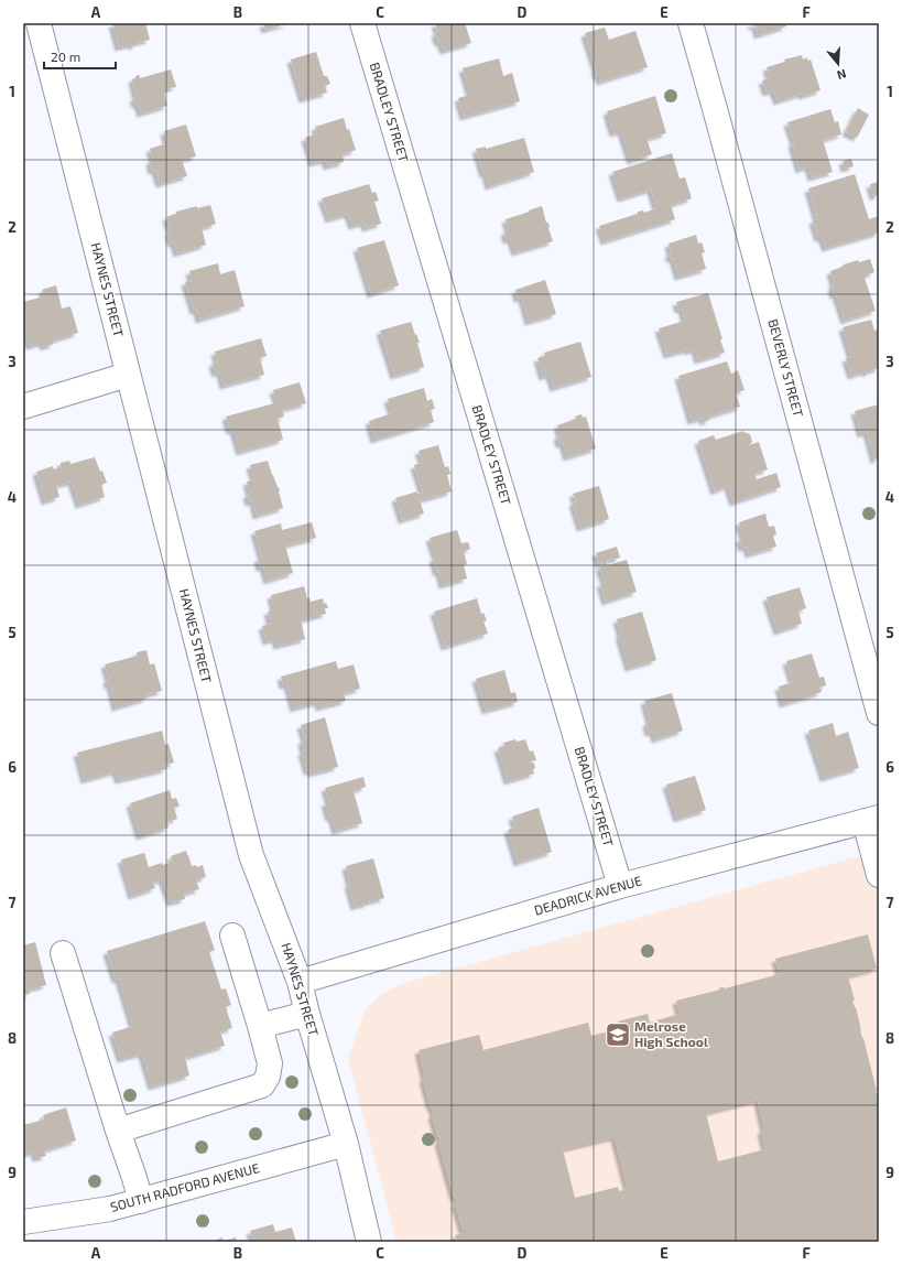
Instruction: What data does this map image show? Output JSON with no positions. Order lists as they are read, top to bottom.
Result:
{
  "streets": {
    "street": [
      "BRADLEY STREET",
      "HAYNES STREET",
      "BEVERLY STREET",
      "DEADRICK AVENUE",
      "SOUTH RADFORD AVENUE"
    ]
  },
  "crossings": [
    ["BRADLEY STREET", "DEADRICK AVENUE"],
    ["HAYNES STREET", "DEADRICK AVENUE"],
    ["HAYNES STREET", "SOUTH RADFORD AVENUE"]
  ],
  "places": {
    "school or university": ["Melrose High School"]
  },
  "scale_bar": "20 m",
  "north": "bottom",
  "grid": {
    "columns": [
      "A",
      "B",
      "C",
      "D",
      "E",
      "F"
    ],
    "rows": [
      "1",
      "2",
      "3",
      "4",
      "5",
      "6",
      "7",
      "8",
      "9"
    ]
  }
}
